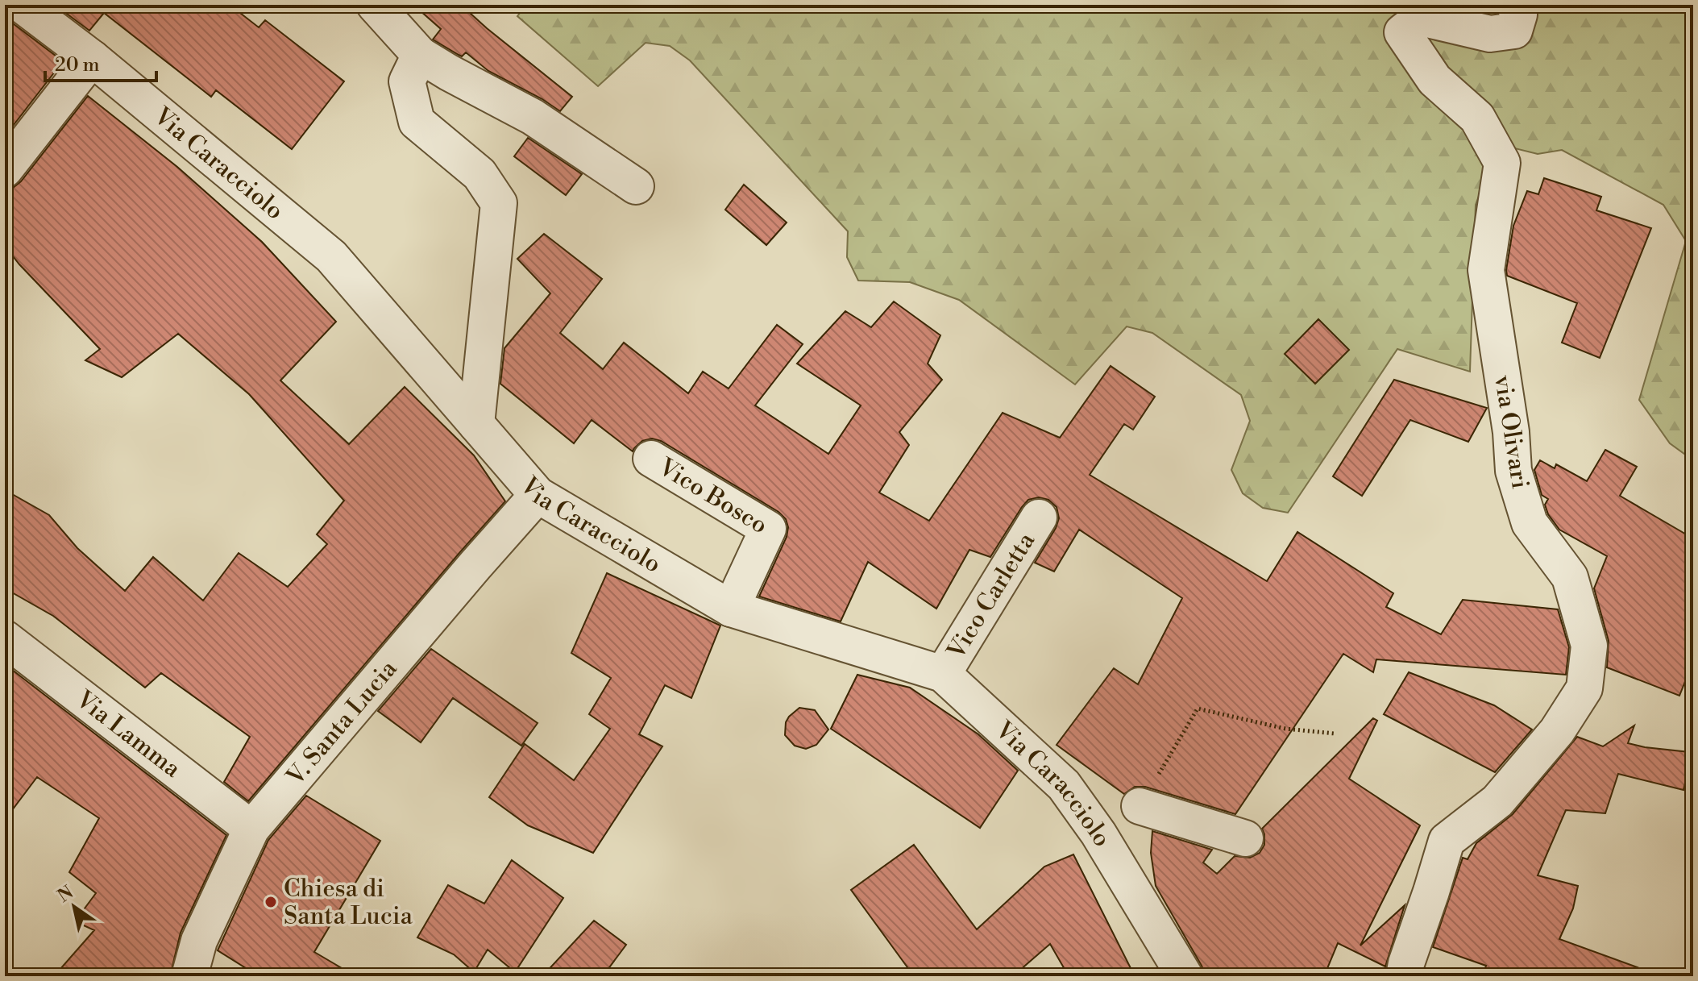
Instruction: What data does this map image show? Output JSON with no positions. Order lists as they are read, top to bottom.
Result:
{
  "streets": {
    "street": [
      "Via Caracciolo",
      "via Olivari",
      "Vico Bosco",
      "Vico Carletta",
      "V. Santa Lucia",
      "Via Lamma"
    ]
  },
  "crossings": [
    ["Via Caracciolo", "Vico Bosco"],
    ["Via Caracciolo", "Vico Carletta"],
    ["Via Caracciolo", "V. Santa Lucia"],
    ["V. Santa Lucia", "Via Lamma"]
  ],
  "places": ["Chiesa di Santa Lucia"],
  "scale_bar": "20 m",
  "north": "top left"
}
